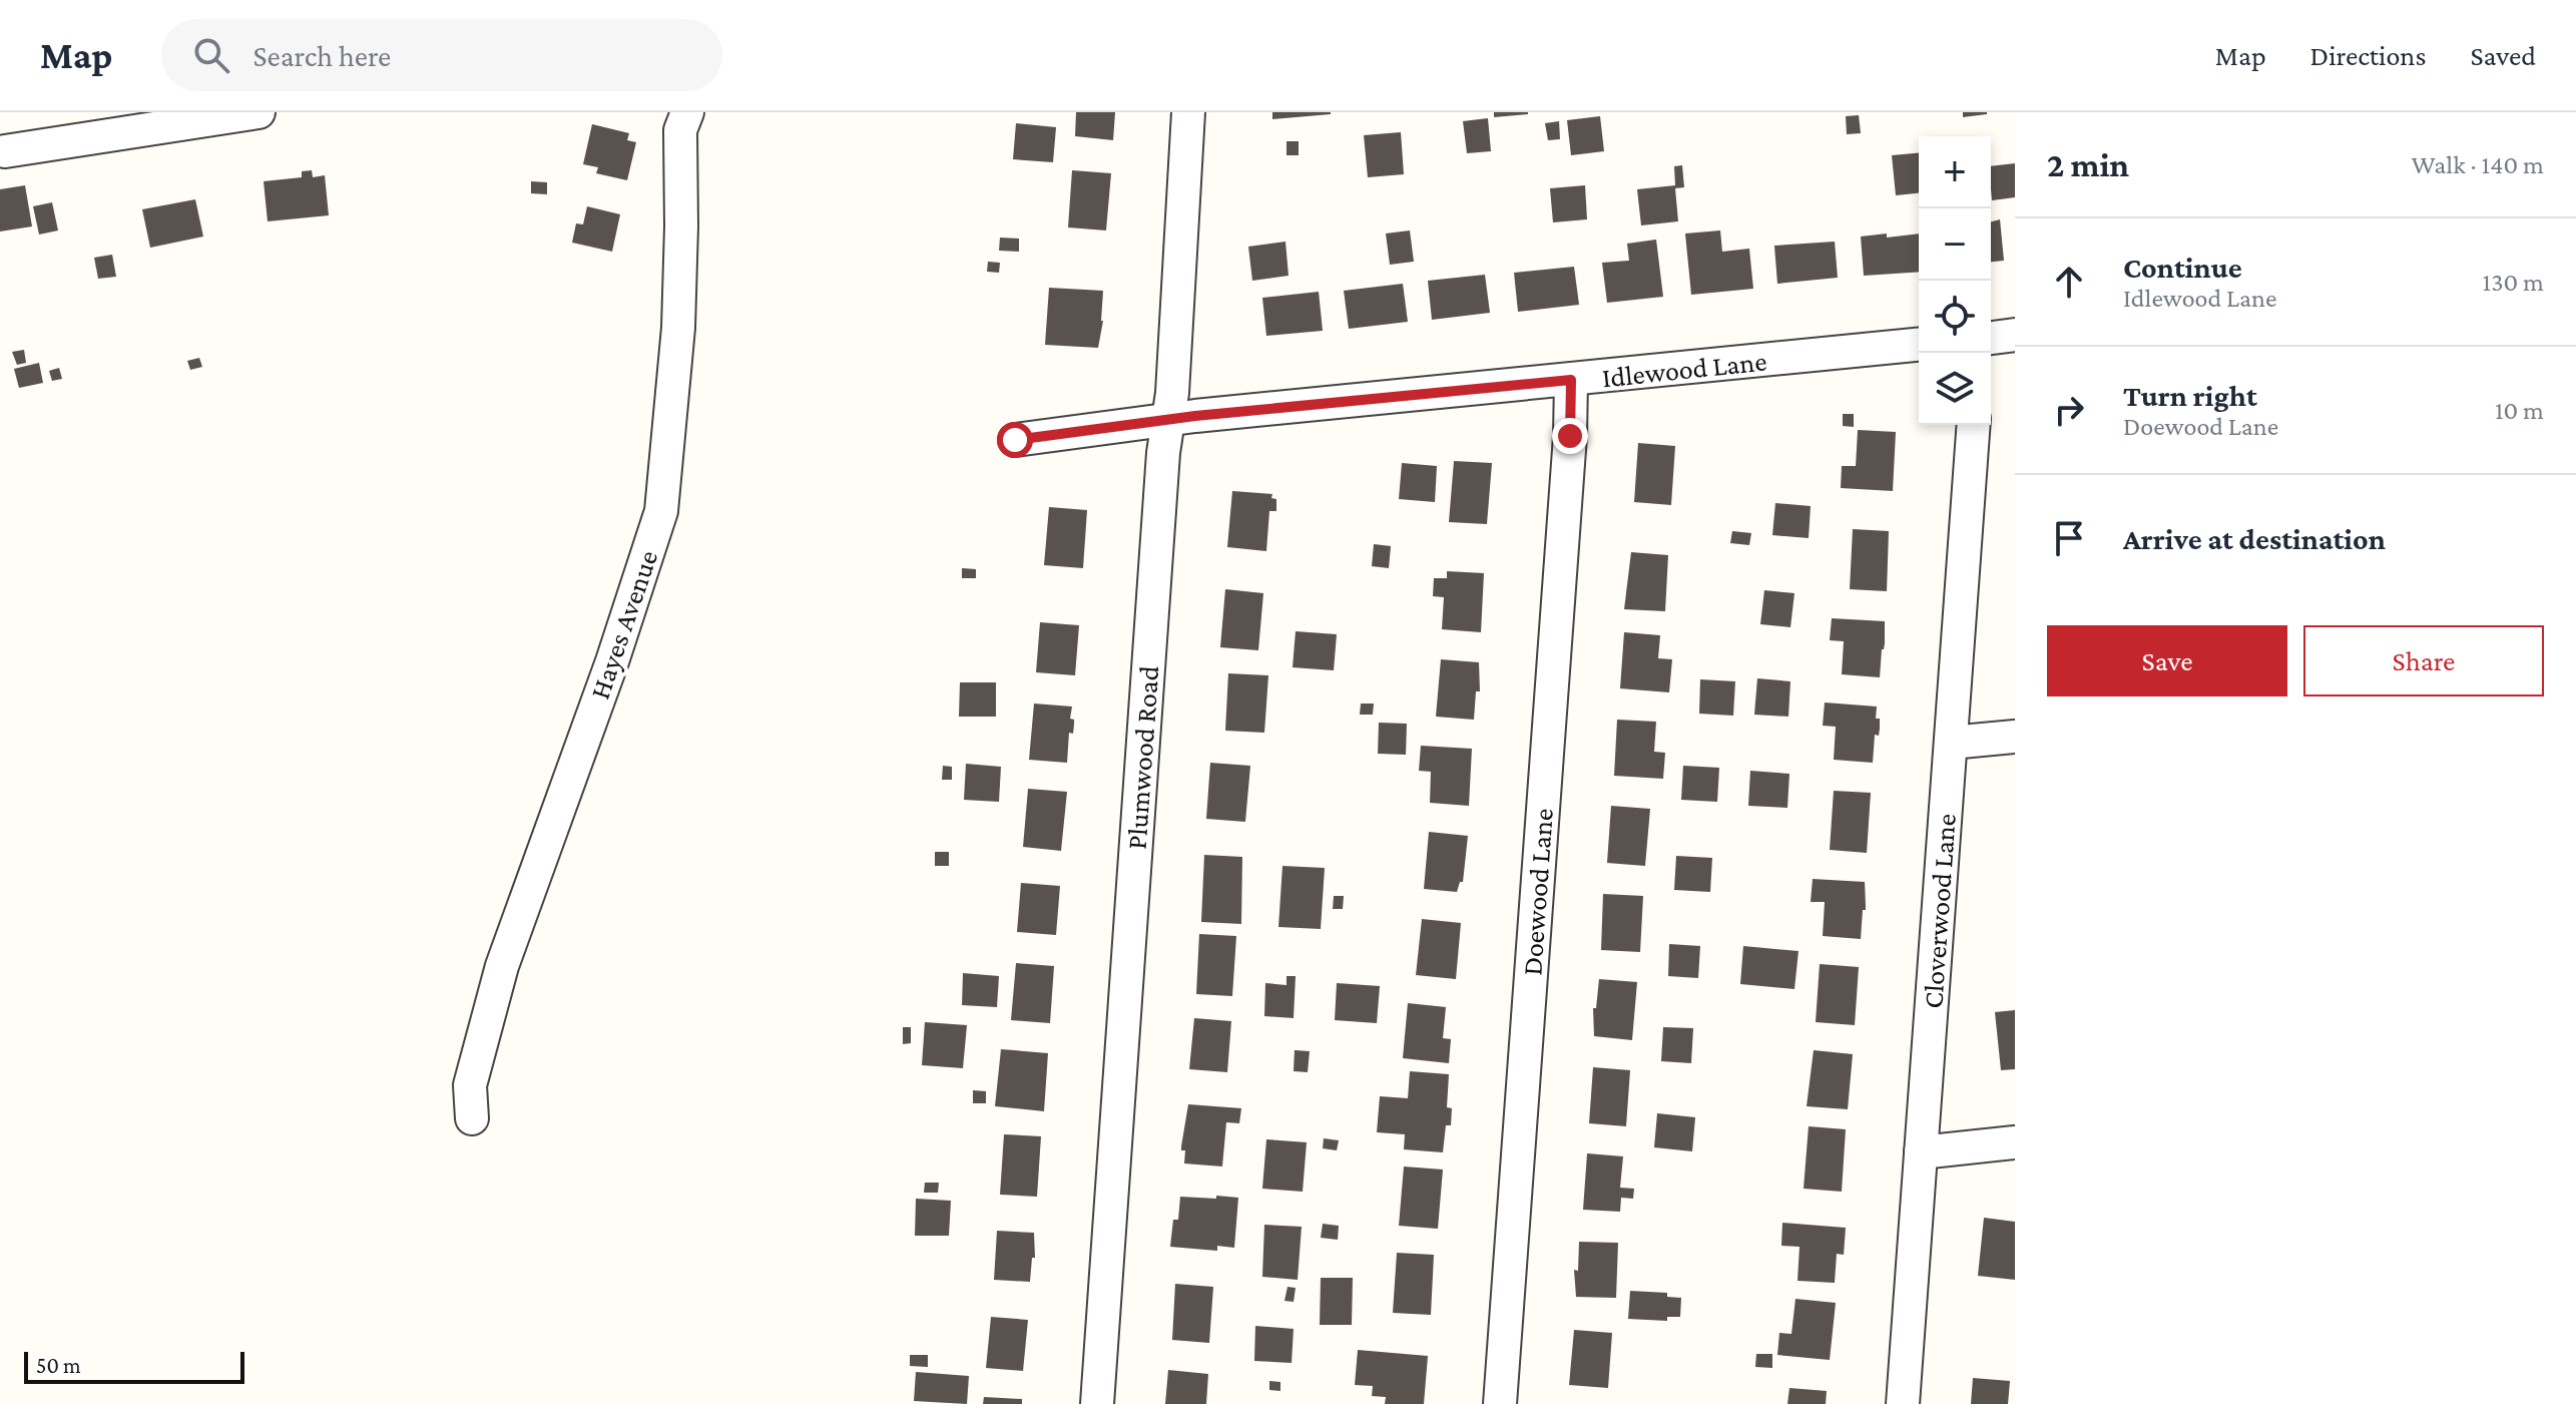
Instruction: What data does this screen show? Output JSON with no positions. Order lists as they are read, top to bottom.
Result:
{
  "streets": {
    "street": [
      "Idlewood Lane",
      "Hayes Avenue",
      "Plumwood Road",
      "Doewood Lane",
      "Cloverwood Lane"
    ]
  },
  "crossings": [
    ["Idlewood Lane", "Plumwood Road"],
    ["Idlewood Lane", "Doewood Lane"]
  ],
  "scale_bar": "50 m",
  "page": {
    "header": "Map",
    "search": "Search here",
    "nav": ["Map", "Directions", "Saved"],
    "heading": ["2 min", "Walk · 140 m"],
    "map_buttons": ["+", "−"],
    "list": [
      ["Continue", "Idlewood Lane", "130 m"],
      ["Turn right", "Doewood Lane", "10 m"],
      "Arrive at destination"
    ],
    "buttons": ["Save", "Share"],
    "scale": "50 m"
  }
}
